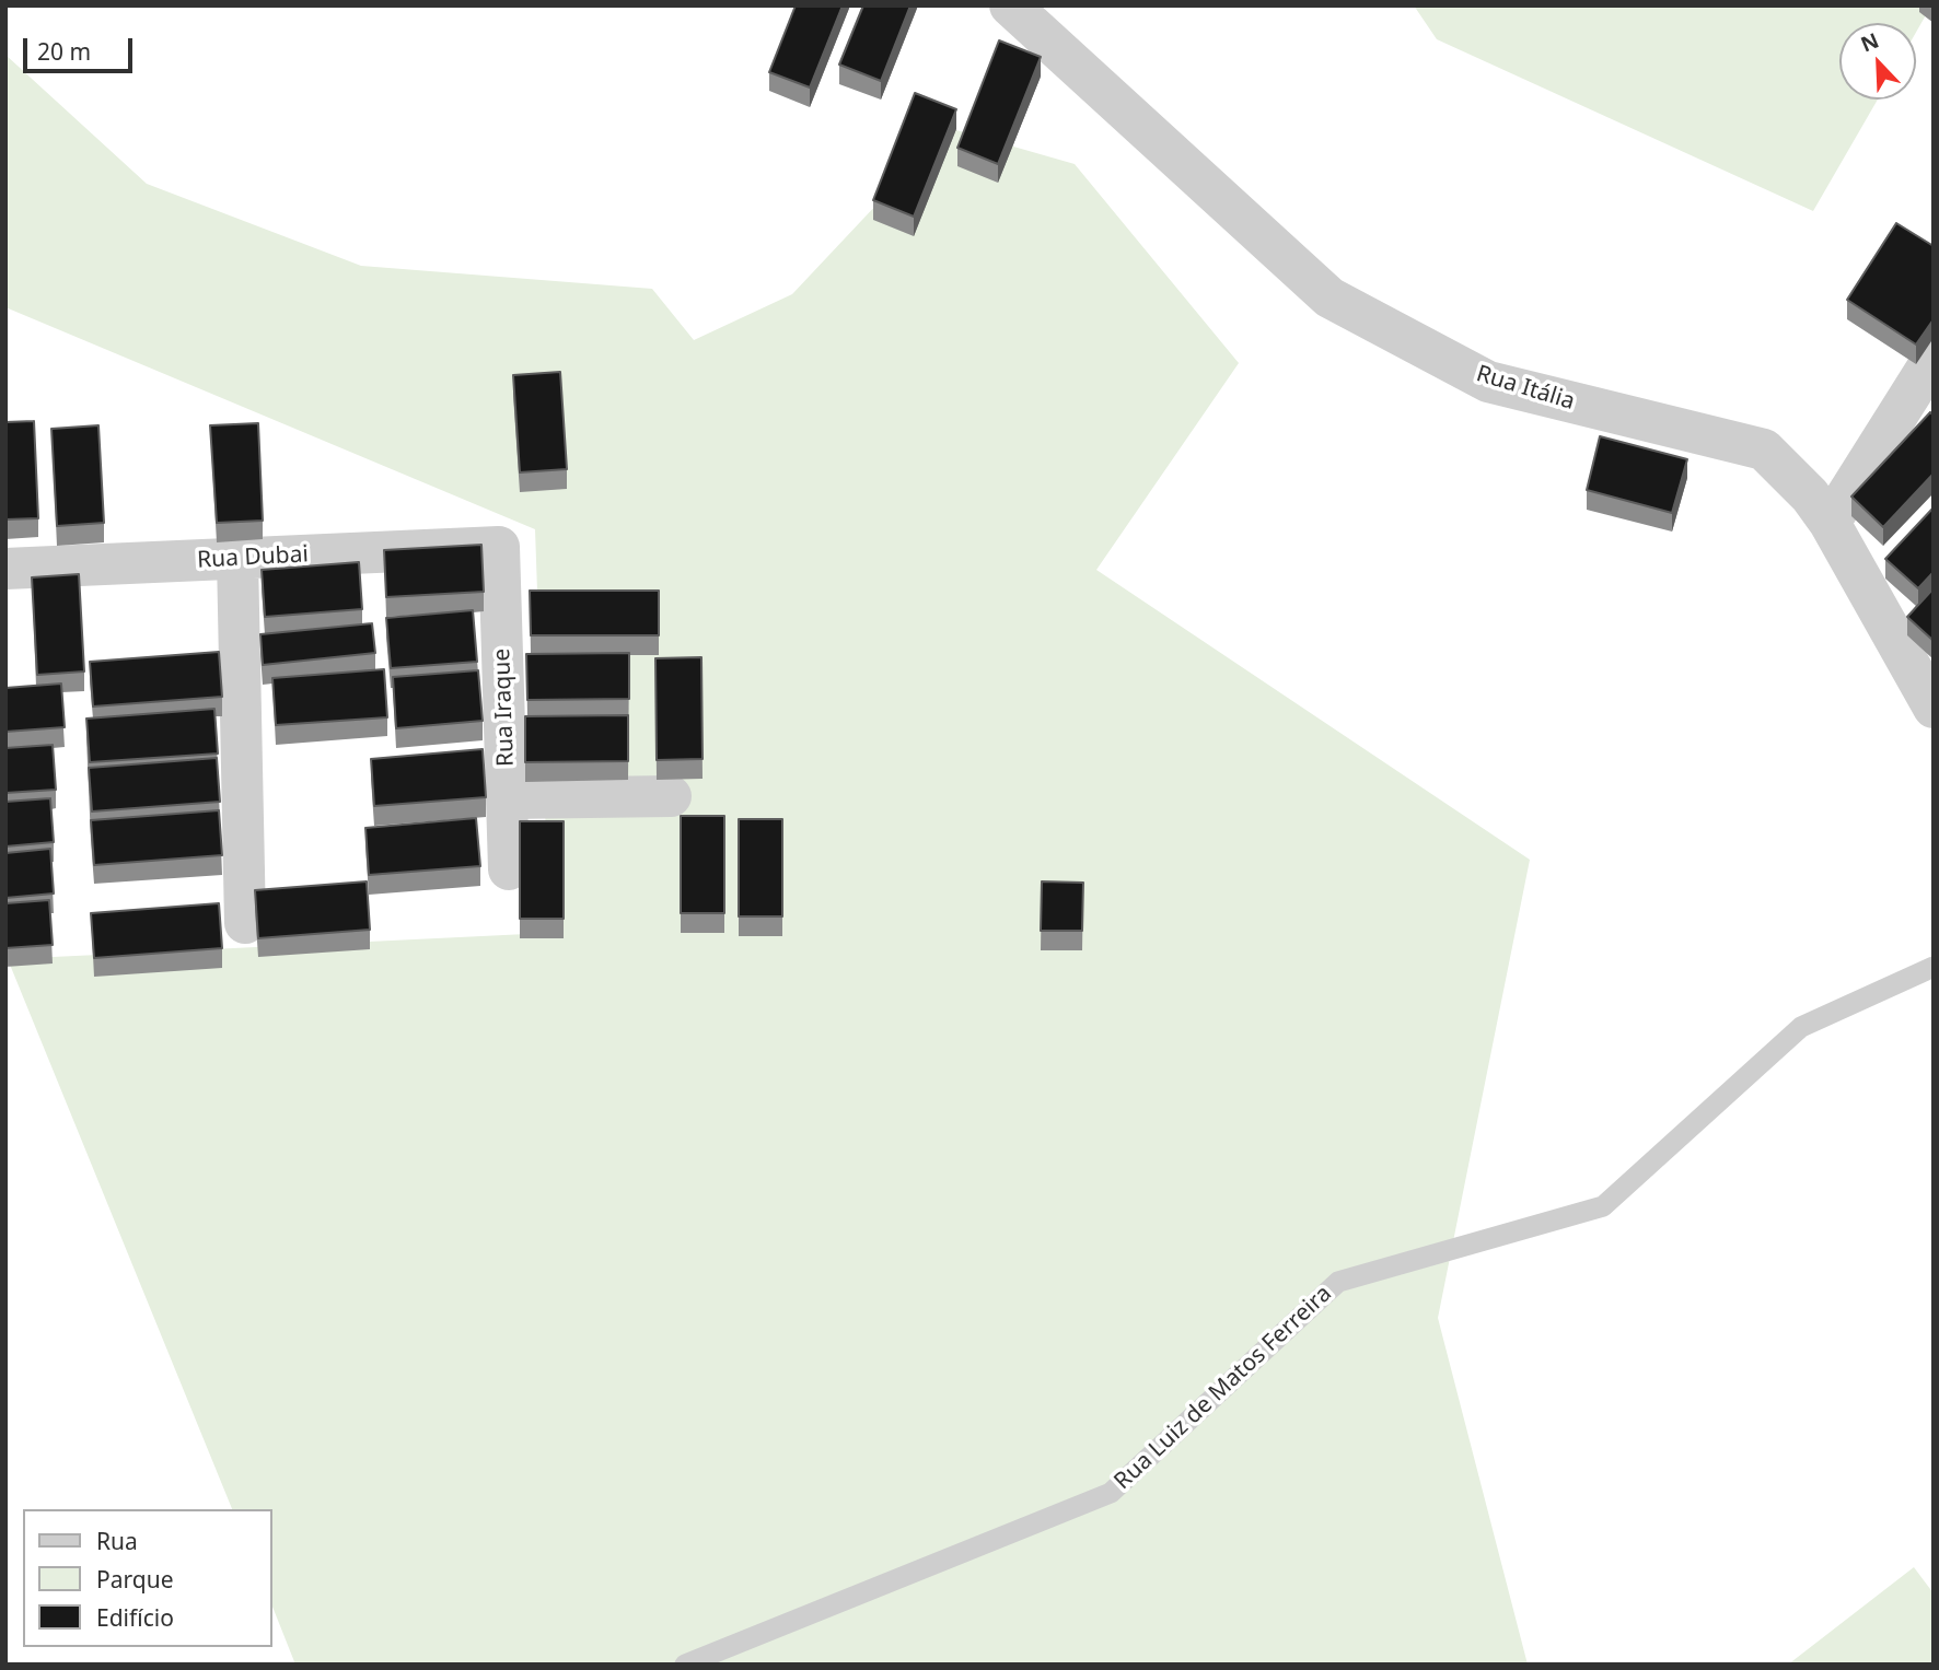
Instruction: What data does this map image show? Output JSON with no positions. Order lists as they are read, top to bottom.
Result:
{
  "streets": {
    "street": ["Rua Itália", "Rua Dubai", "Rua Iraque"],
    "lane": ["Rua Luiz de Matos Ferreira"]
  },
  "crossings": [
    ["Rua Dubai", "Rua Iraque"]
  ],
  "legend": ["Rua", "Parque", "Edifício"],
  "scale_bar": "20 m",
  "north": "top left"
}
